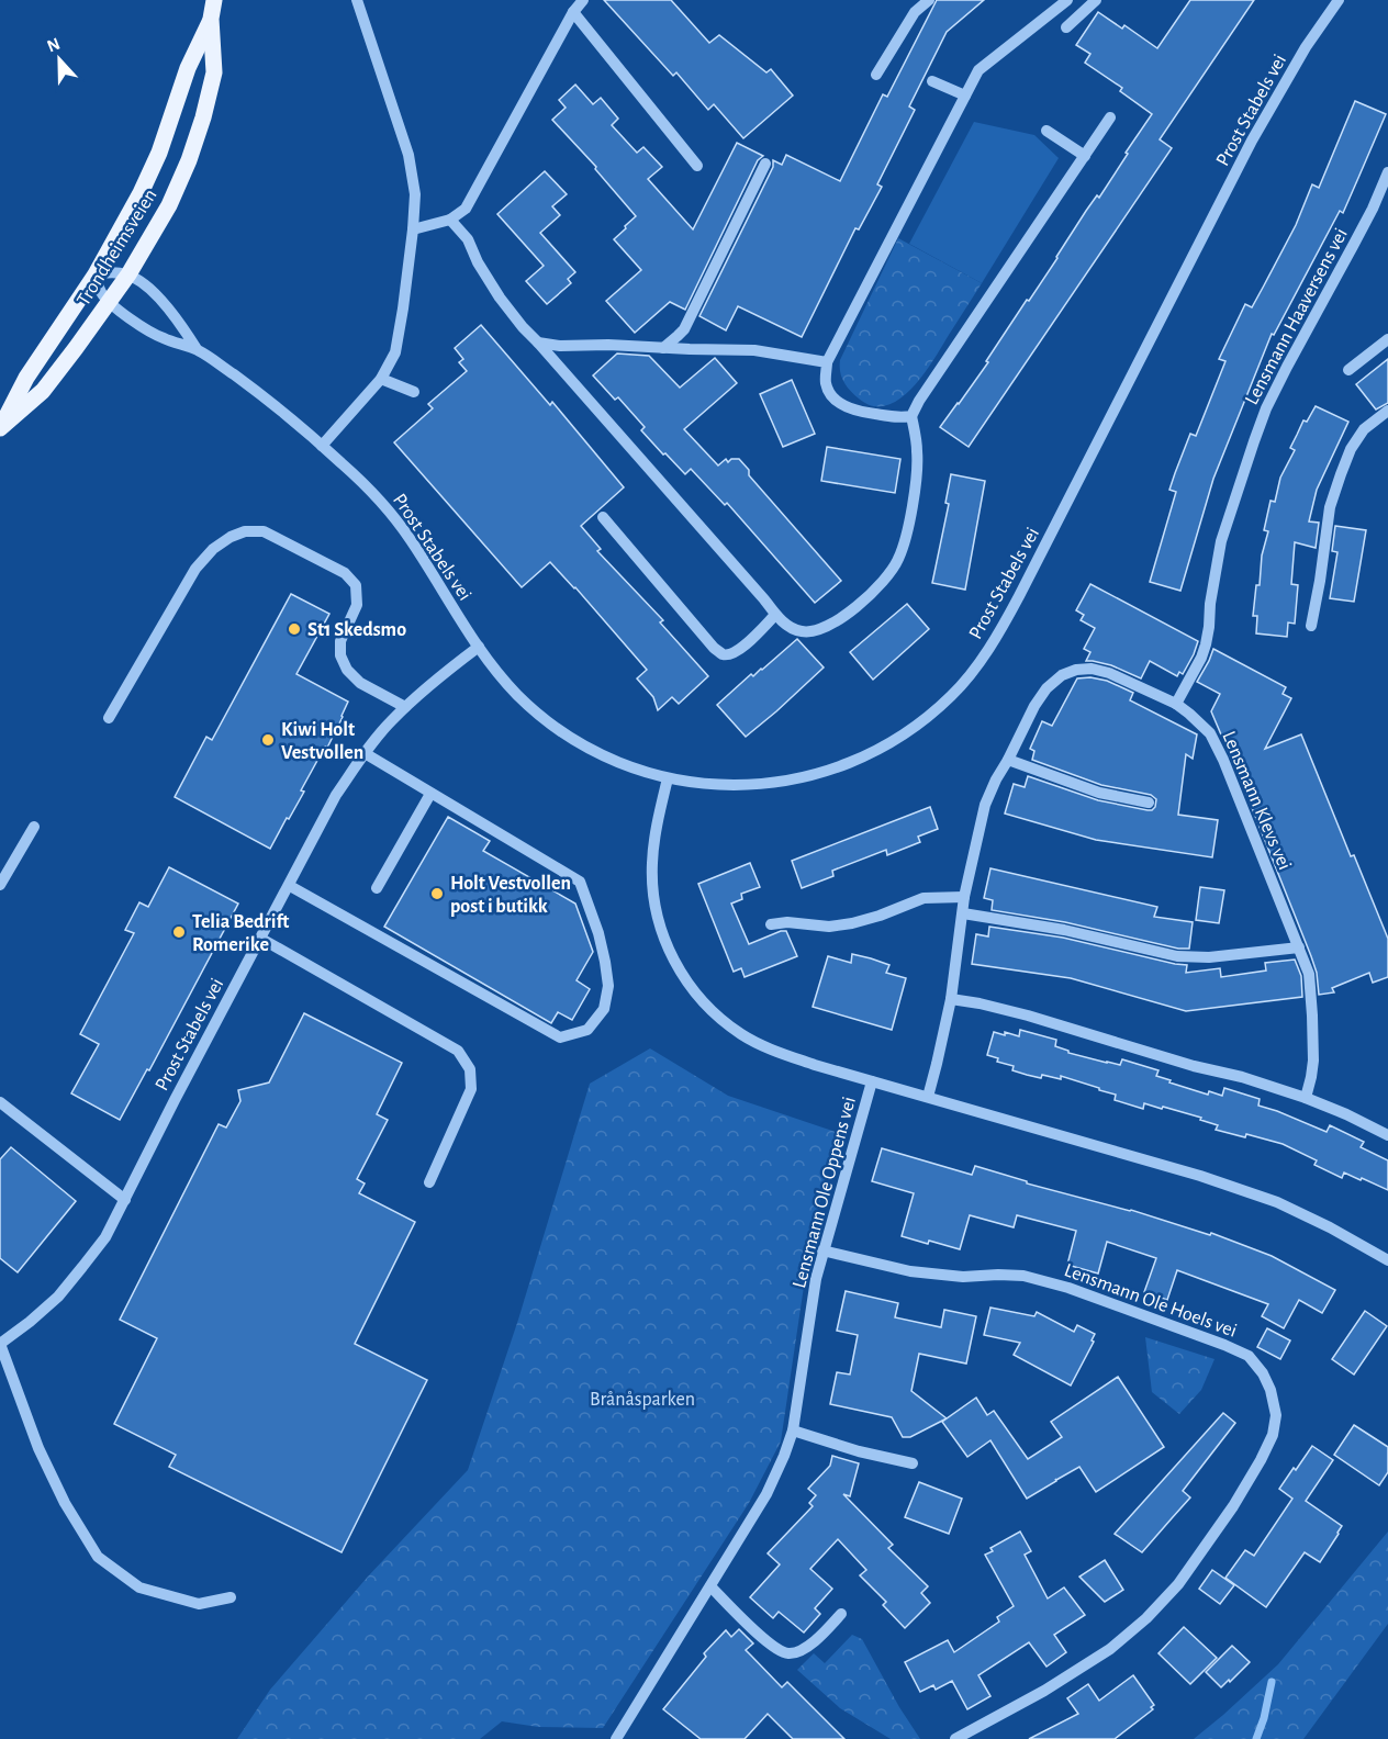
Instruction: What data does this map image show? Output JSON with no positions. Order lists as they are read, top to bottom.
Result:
{
  "streets": {
    "main road": ["Trondheimsveien"],
    "street": [
      "Prost Stabels vei",
      "Lensmann Haaversens vei",
      "Lensmann Klevs vei",
      "Lensmann Ole Oppens vei",
      "Lensmann Ole Hoels vei"
    ]
  },
  "crossings": [
    ["Prost Stabels vei", "Trondheimsveien"],
    ["Lensmann Haaversens vei", "Lensmann Klevs vei"],
    ["Lensmann Ole Oppens vei", "Lensmann Ole Hoels vei"]
  ],
  "parks": ["Brånåsparken"],
  "places": [
    "St1 Skedsmo",
    "Kiwi Holt Vestvollen",
    "Holt Vestvollen post i butikk",
    "Telia Bedrift Romerike"
  ],
  "north": "top"
}
